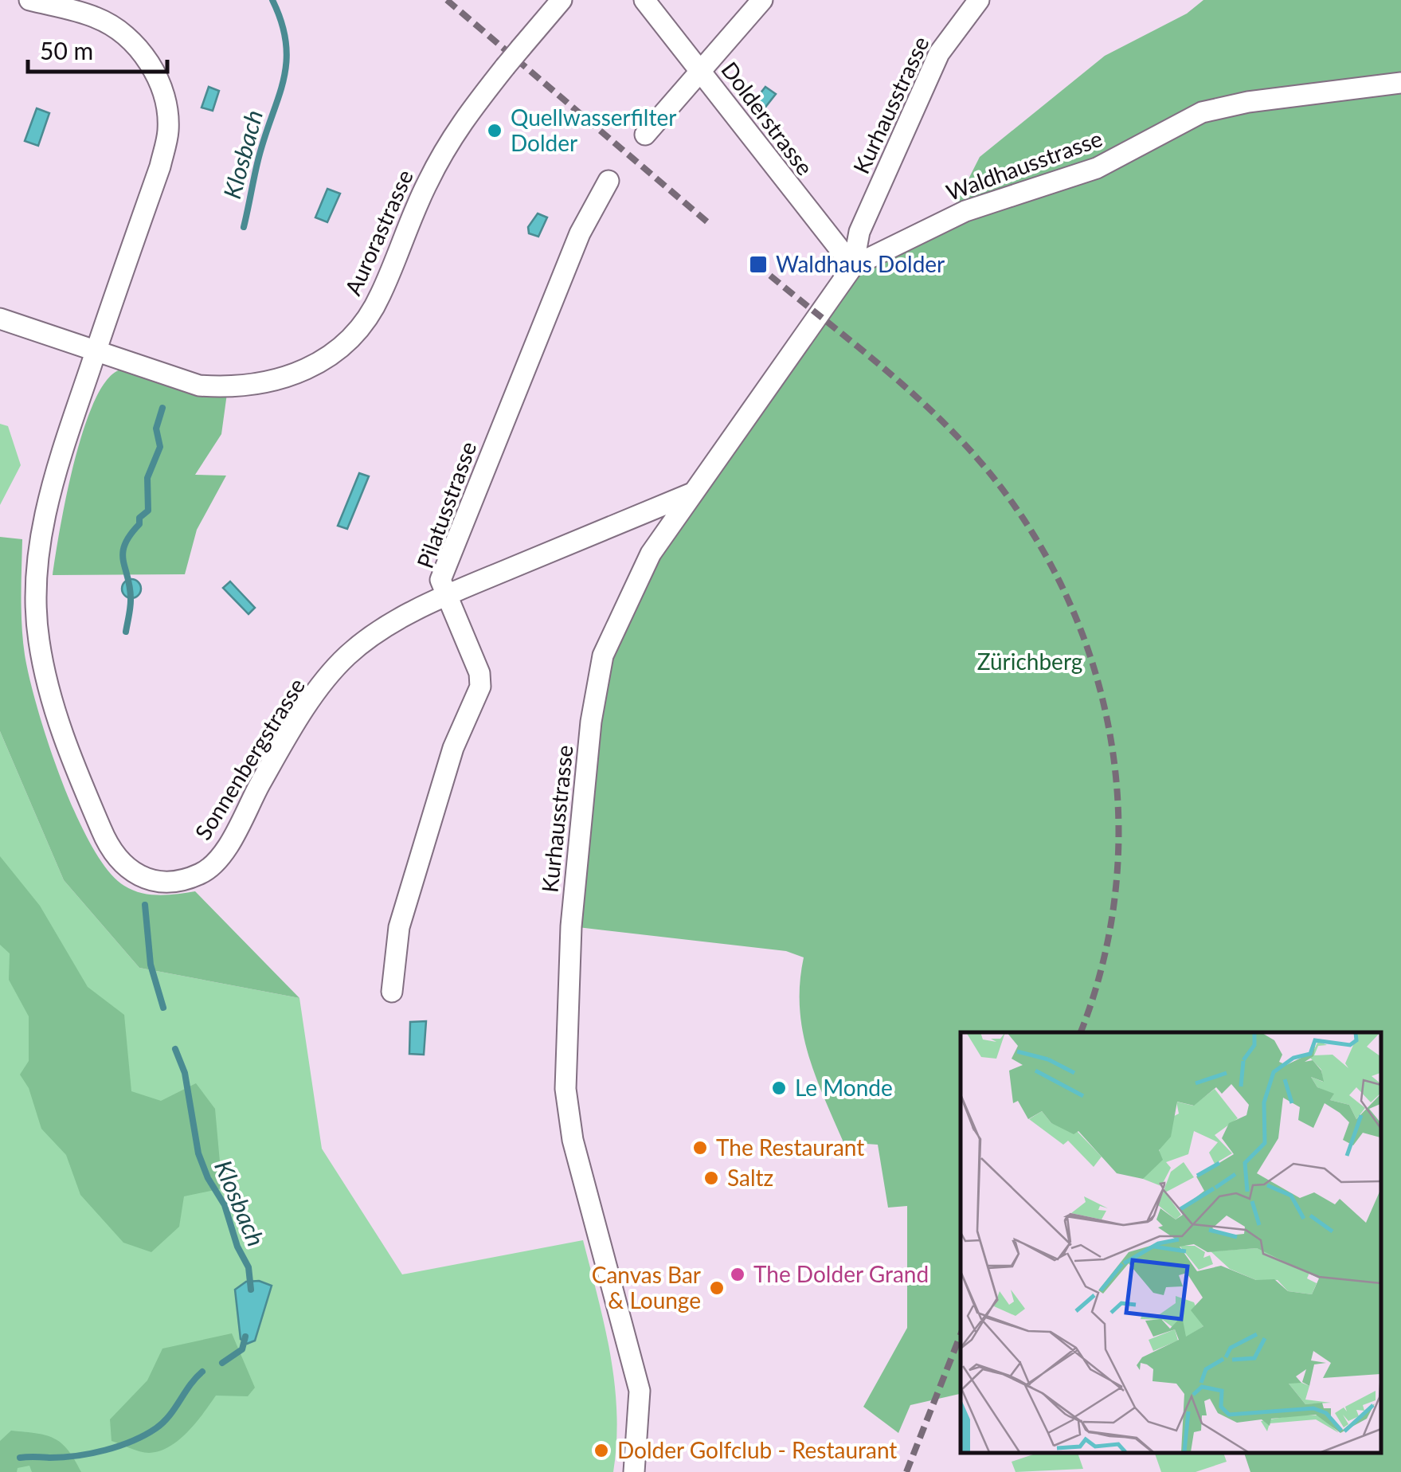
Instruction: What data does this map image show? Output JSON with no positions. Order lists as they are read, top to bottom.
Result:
{
  "streets": {
    "street": [
      "Kurhausstrasse",
      "Dolderstrasse",
      "Waldhausstrasse",
      "Aurorastrasse",
      "Pilatusstrasse",
      "Sonnenbergstrasse"
    ]
  },
  "crossings": [
    ["Kurhausstrasse", "Dolderstrasse"],
    ["Kurhausstrasse", "Waldhausstrasse"],
    ["Kurhausstrasse", "Sonnenbergstrasse"],
    ["Dolderstrasse", "Waldhausstrasse"],
    ["Aurorastrasse", "Sonnenbergstrasse"],
    ["Pilatusstrasse", "Sonnenbergstrasse"]
  ],
  "water": ["Klosbach"],
  "parks": ["Zürichberg"],
  "places": {
    "other": [
      "Quellwasserfilter Dolder",
      "Le Monde",
      "The Restaurant",
      "Saltz",
      "The Dolder Grand",
      "Canvas Bar & Lounge",
      "Dolder Golfclub - Restaurant"
    ],
    "transit": ["Waldhaus Dolder"]
  },
  "scale_bar": "50 m"
}
